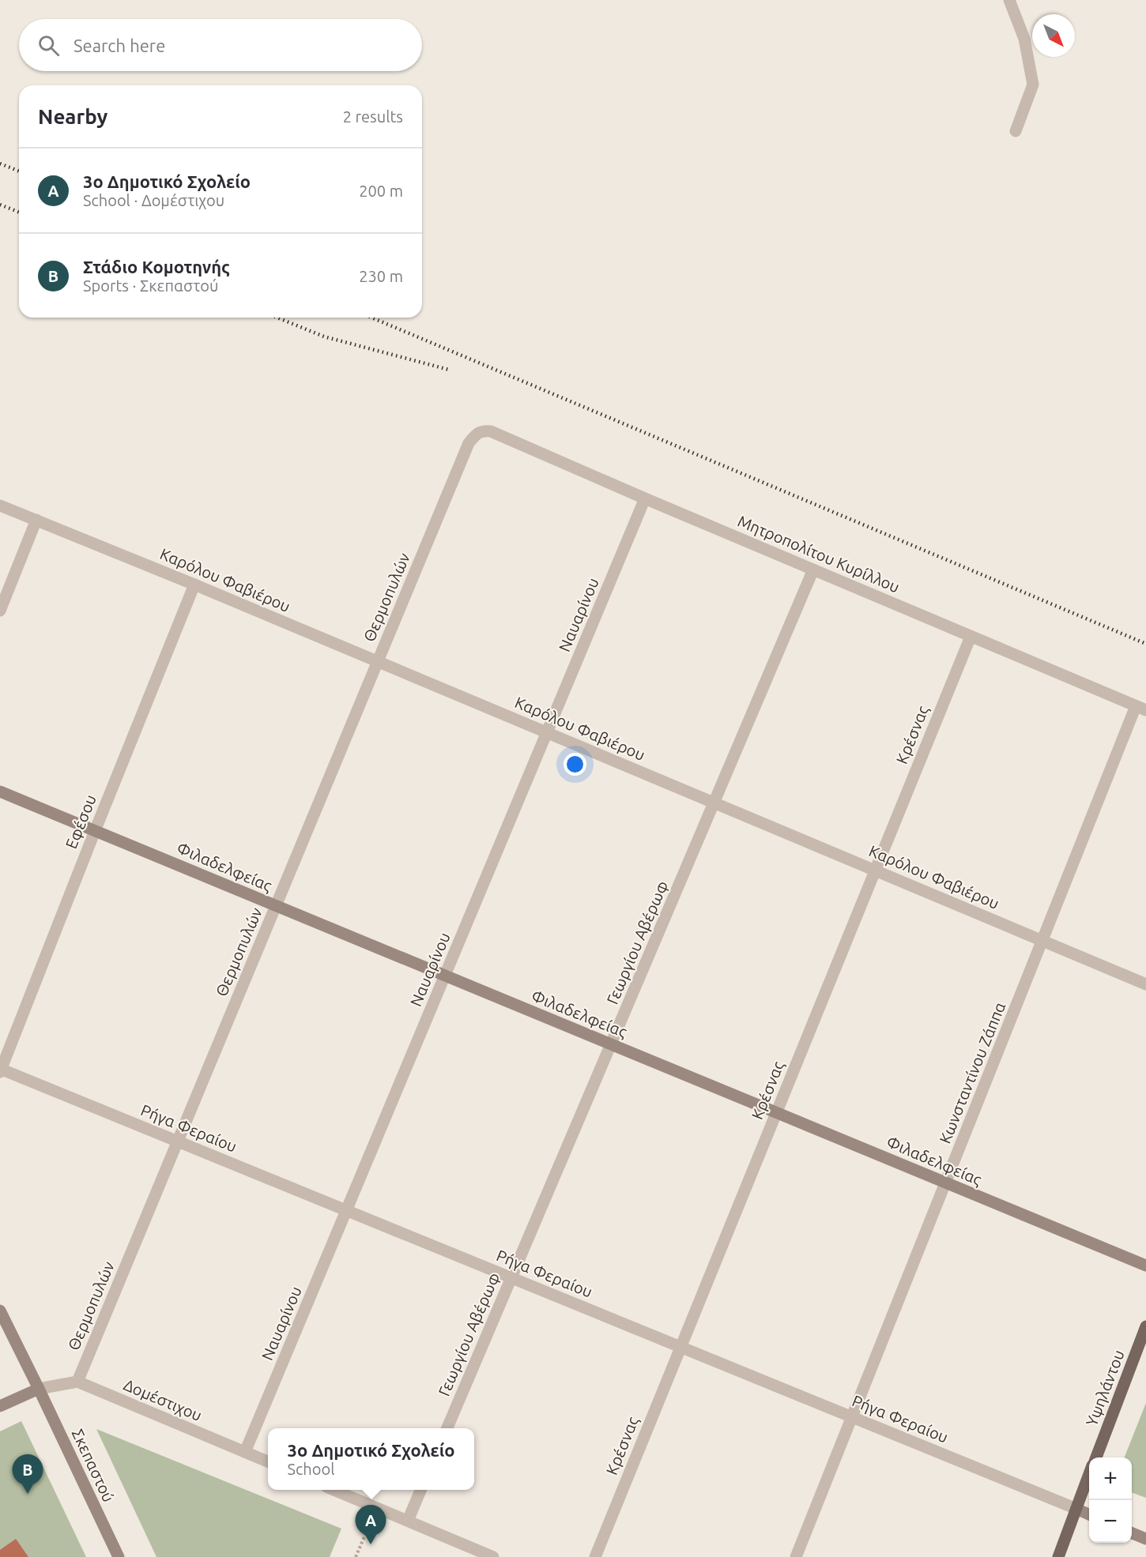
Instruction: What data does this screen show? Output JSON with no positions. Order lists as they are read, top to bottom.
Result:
{
  "streets": {
    "main road": ["Υψηλάντου"],
    "street": [
      "Μητροπολίτου Κυρίλλου",
      "Καρόλου Φαβιέρου",
      "Θερμοπυλών",
      "Ναυαρίνου",
      "Κρέσνας",
      "Εφέσου",
      "Φιλαδελφείας",
      "Γεωργίου Αβέρωφ",
      "Κωνσταντίνου Ζάππα",
      "Ρήγα Φεραίου",
      "Δομέστιχου",
      "Σκεπαστού"
    ]
  },
  "crossings": [
    ["Μητροπολίτου Κυρίλλου", "Θερμοπυλών"],
    ["Μητροπολίτου Κυρίλλου", "Ναυαρίνου"],
    ["Μητροπολίτου Κυρίλλου", "Κρέσνας"],
    ["Μητροπολίτου Κυρίλλου", "Γεωργίου Αβέρωφ"],
    ["Μητροπολίτου Κυρίλλου", "Κωνσταντίνου Ζάππα"],
    ["Καρόλου Φαβιέρου", "Θερμοπυλών"],
    ["Καρόλου Φαβιέρου", "Ναυαρίνου"],
    ["Καρόλου Φαβιέρου", "Κρέσνας"],
    ["Καρόλου Φαβιέρου", "Εφέσου"],
    ["Καρόλου Φαβιέρου", "Γεωργίου Αβέρωφ"],
    ["Καρόλου Φαβιέρου", "Κωνσταντίνου Ζάππα"],
    ["Θερμοπυλών", "Φιλαδελφείας"],
    ["Θερμοπυλών", "Ρήγα Φεραίου"],
    ["Θερμοπυλών", "Δομέστιχου"],
    ["Ναυαρίνου", "Φιλαδελφείας"],
    ["Ναυαρίνου", "Ρήγα Φεραίου"],
    ["Ναυαρίνου", "Δομέστιχου"],
    ["Κρέσνας", "Φιλαδελφείας"],
    ["Κρέσνας", "Ρήγα Φεραίου"],
    ["Εφέσου", "Φιλαδελφείας"],
    ["Εφέσου", "Ρήγα Φεραίου"],
    ["Φιλαδελφείας", "Γεωργίου Αβέρωφ"],
    ["Φιλαδελφείας", "Κωνσταντίνου Ζάππα"],
    ["Γεωργίου Αβέρωφ", "Ρήγα Φεραίου"],
    ["Κωνσταντίνου Ζάππα", "Ρήγα Φεραίου"]
  ],
  "north": "bottom right",
  "page": {
    "search": "Search here",
    "heading": ["Nearby", "2 results"],
    "list": [
      {
        "mark": "A",
        "name": "3ο Δημοτικό Σχολείο",
        "note": "School · Δομέστιχου",
        "value": "200 m"
      },
      {
        "mark": "B",
        "name": "Στάδιο Κομοτηνής",
        "note": "Sports · Σκεπαστού",
        "value": "230 m"
      }
    ],
    "popup": ["3ο Δημοτικό Σχολείο", "School"],
    "pins": ["B", "A"],
    "map_buttons": ["+", "−"]
  }
}
